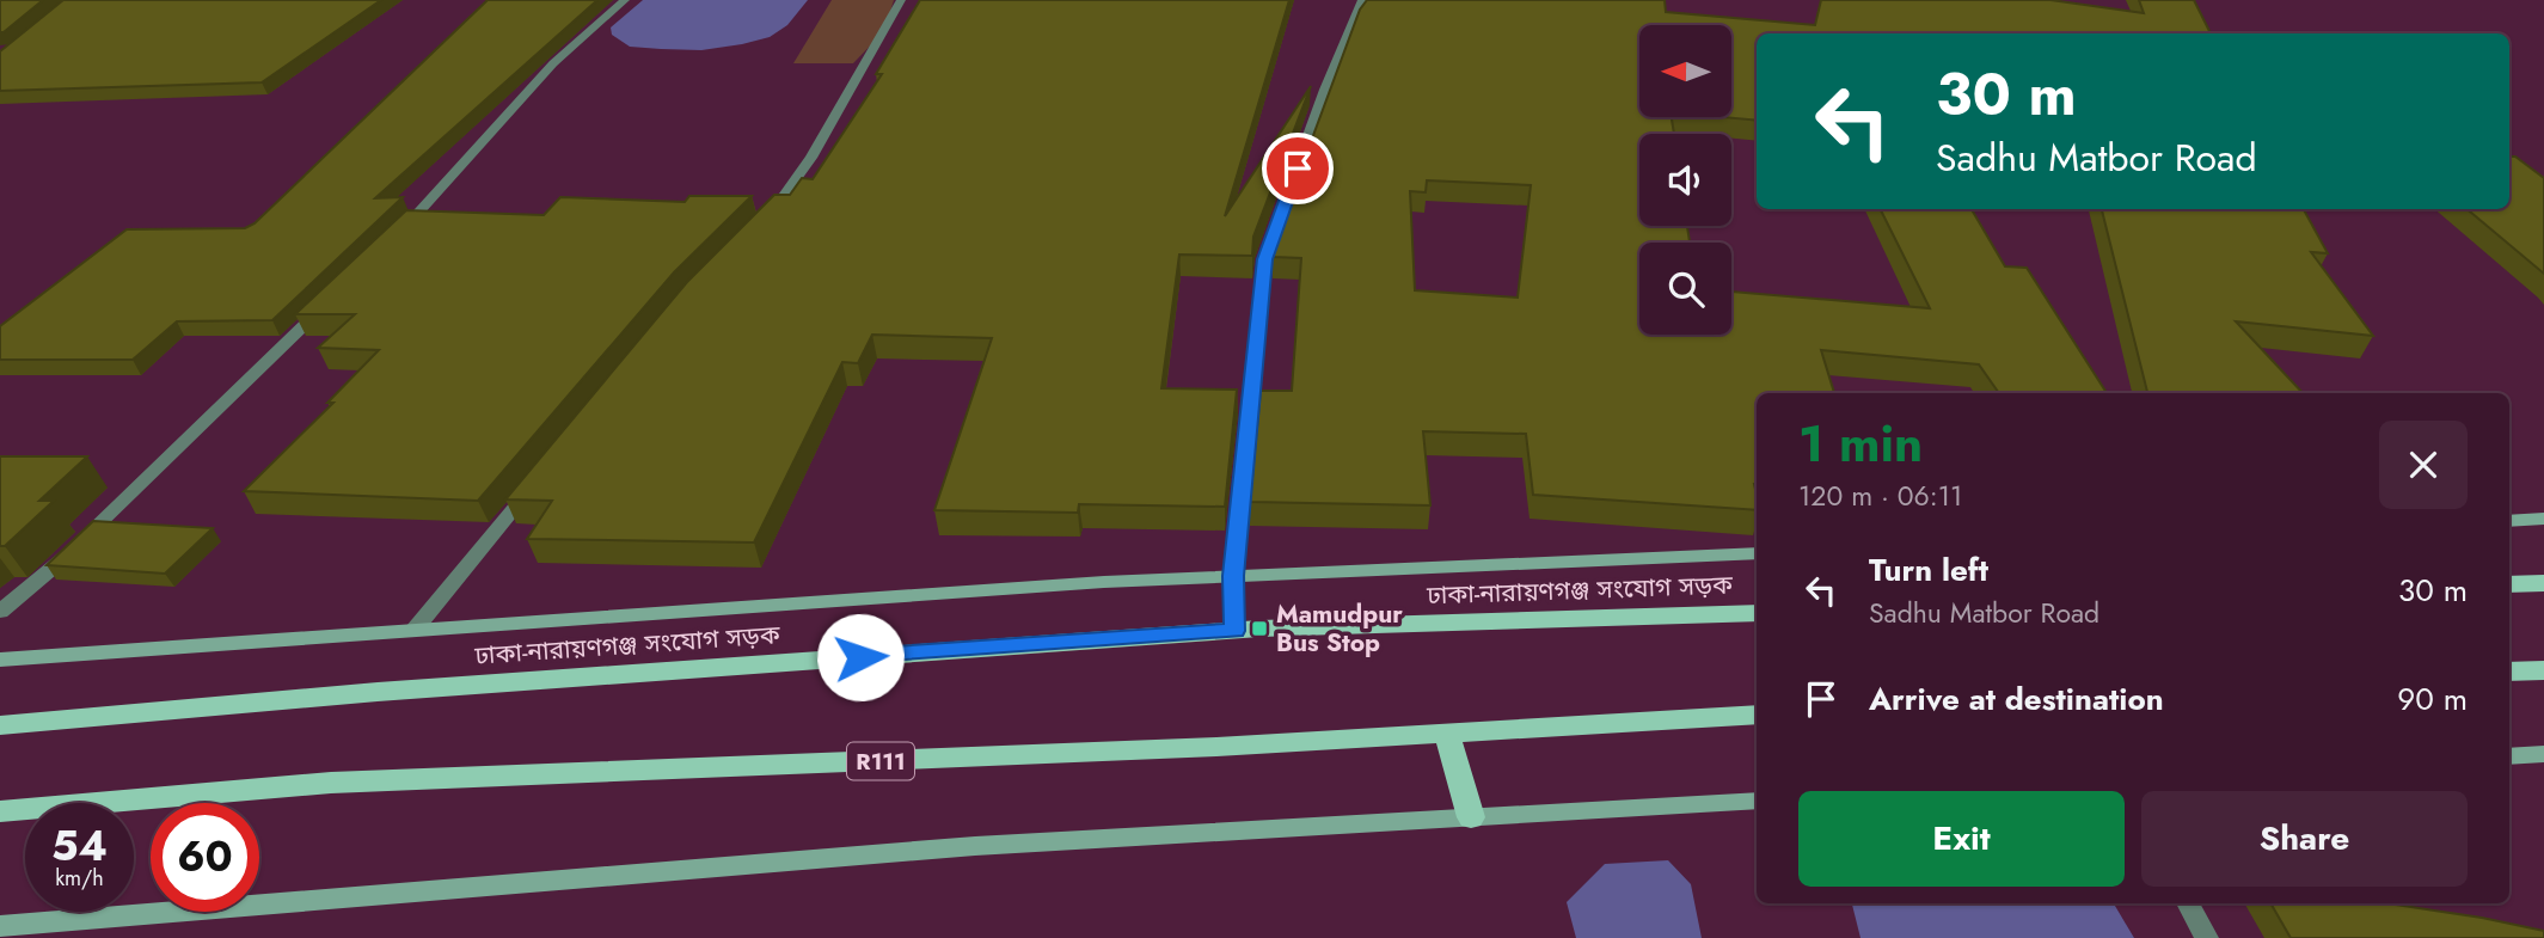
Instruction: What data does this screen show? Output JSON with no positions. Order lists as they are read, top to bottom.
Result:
{
  "streets": {
    "main road": ["ঢাকা-নারায়ণগঞ্জ সংযোগ সড়ক", "R111"]
  },
  "places": {
    "transit": ["Mamudpur Bus Stop"]
  },
  "north": "left",
  "page": {
    "turn": ["30 m", "Sadhu Matbor Road"],
    "heading": ["1 min", "120 m · 06:11"],
    "list": [
      {
        "name": "Turn left",
        "note": "Sadhu Matbor Road",
        "value": "30 m"
      },
      {
        "name": "Arrive at destination",
        "value": "90 m"
      }
    ],
    "buttons": ["Exit", "Share"],
    "speed": "54 km/h",
    "limit": "60"
  }
}
